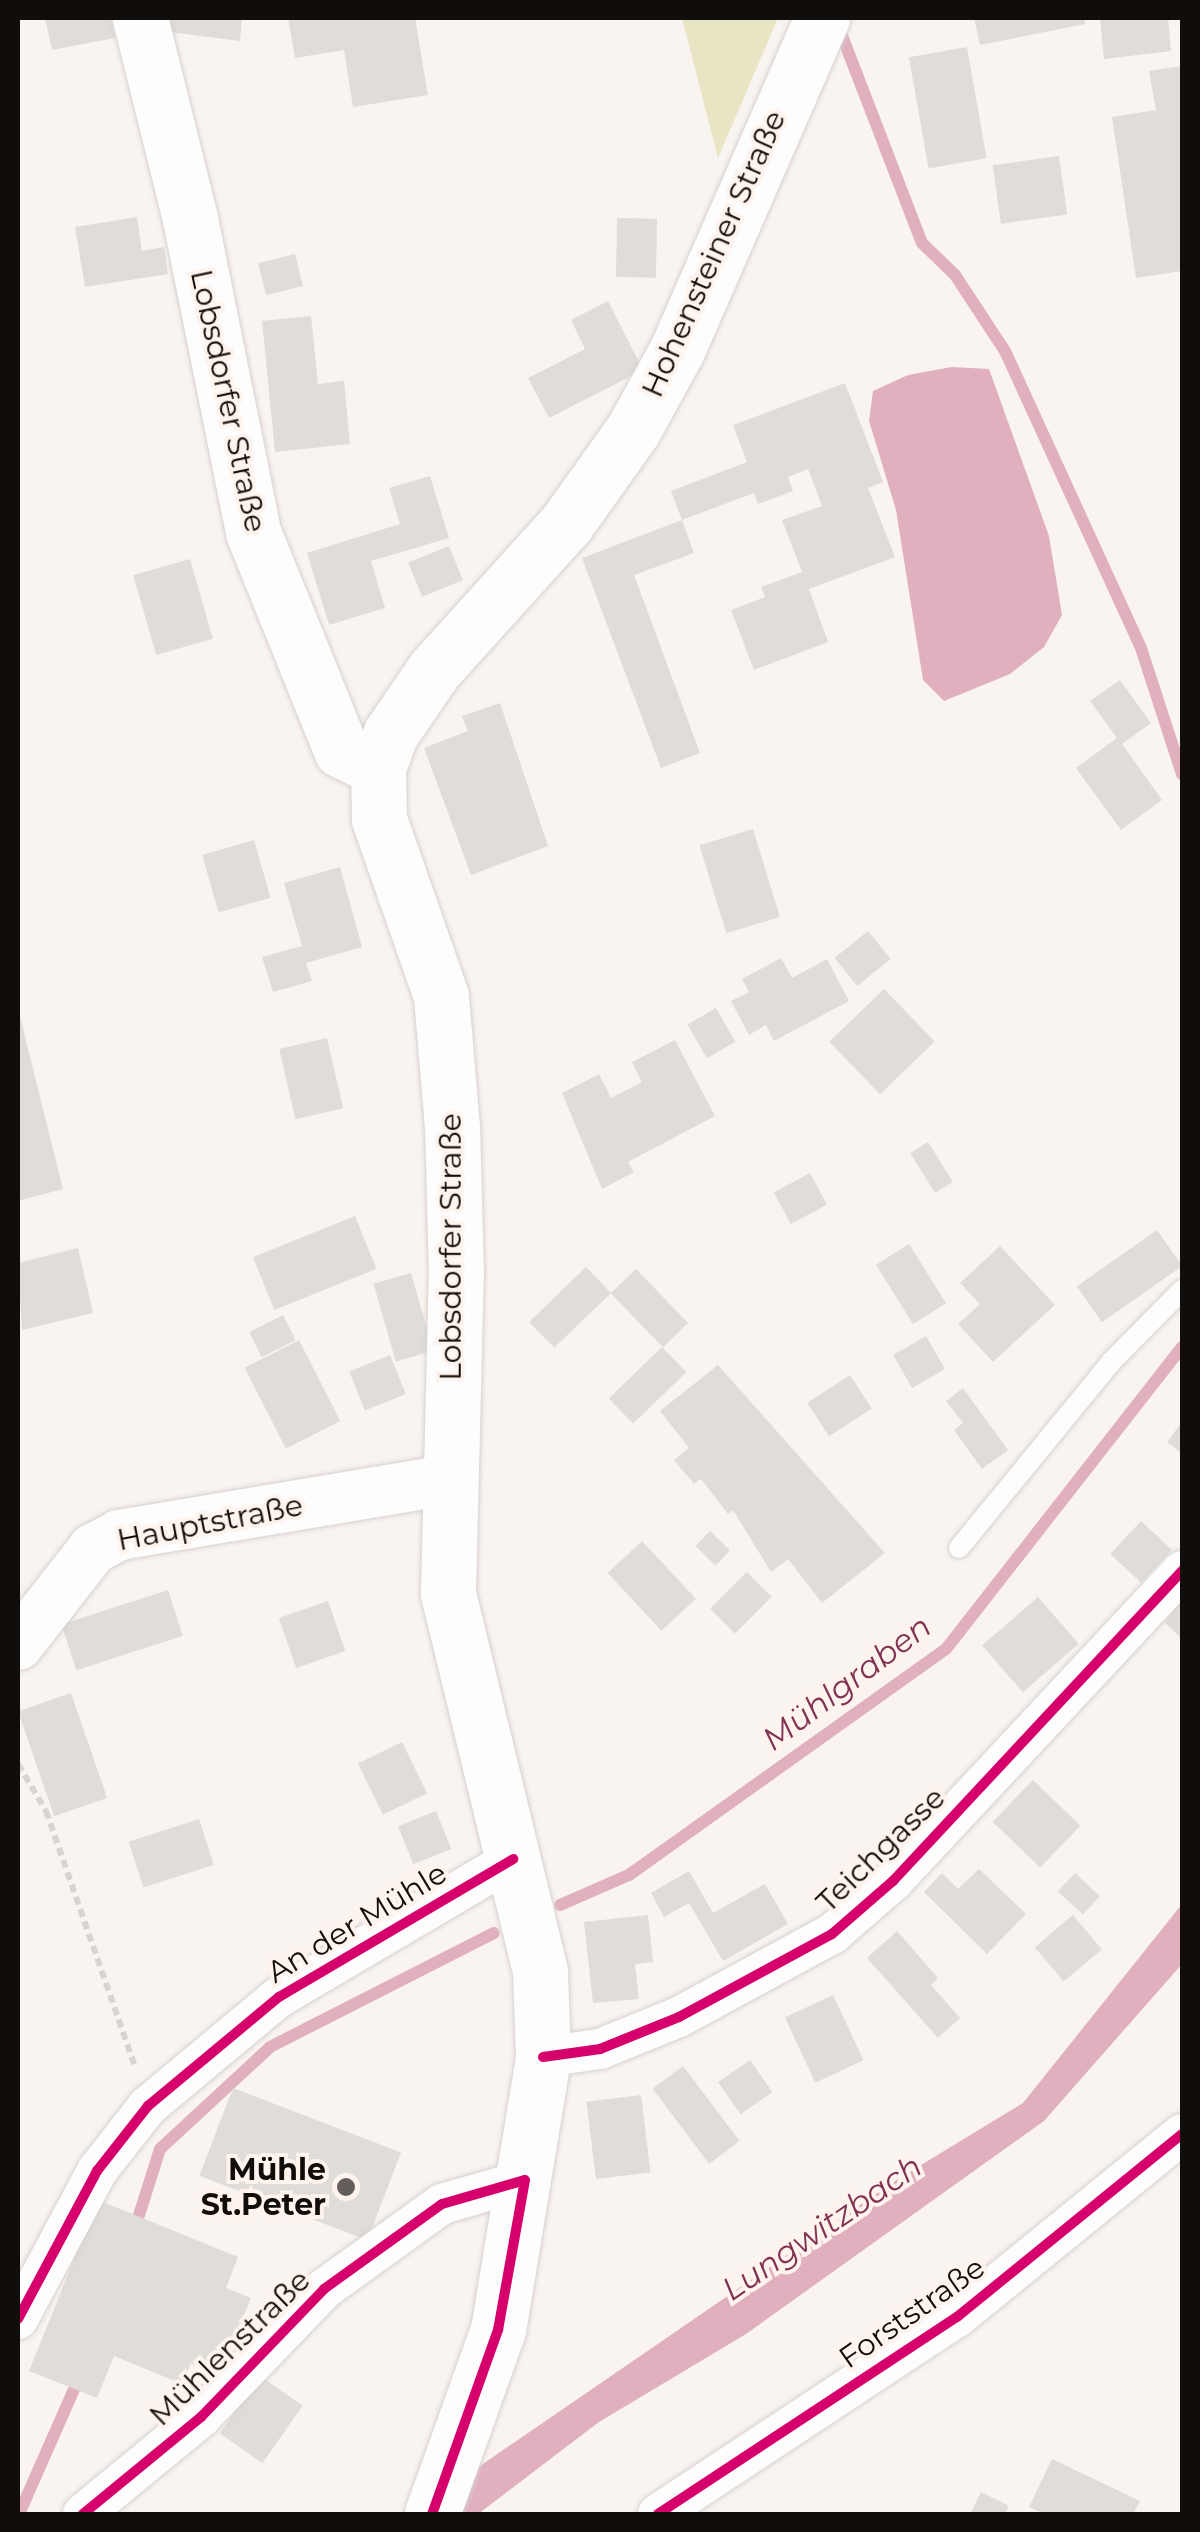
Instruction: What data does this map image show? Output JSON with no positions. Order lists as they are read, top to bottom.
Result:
{
  "streets": {
    "main road": ["Hohensteiner Straße", "Lobsdorfer Straße"],
    "street": [
      "Hauptstraße",
      "Teichgasse",
      "An der Mühle",
      "Forststraße",
      "Mühlenstraße"
    ]
  },
  "crossings": [
    ["Hohensteiner Straße", "Lobsdorfer Straße"],
    ["Lobsdorfer Straße", "Hauptstraße"],
    ["Lobsdorfer Straße", "Teichgasse"],
    ["Lobsdorfer Straße", "An der Mühle"],
    ["Lobsdorfer Straße", "Mühlenstraße"]
  ],
  "water": ["Mühlgraben", "Lungwitzbach"],
  "places": ["Mühle St.Peter"]
}
